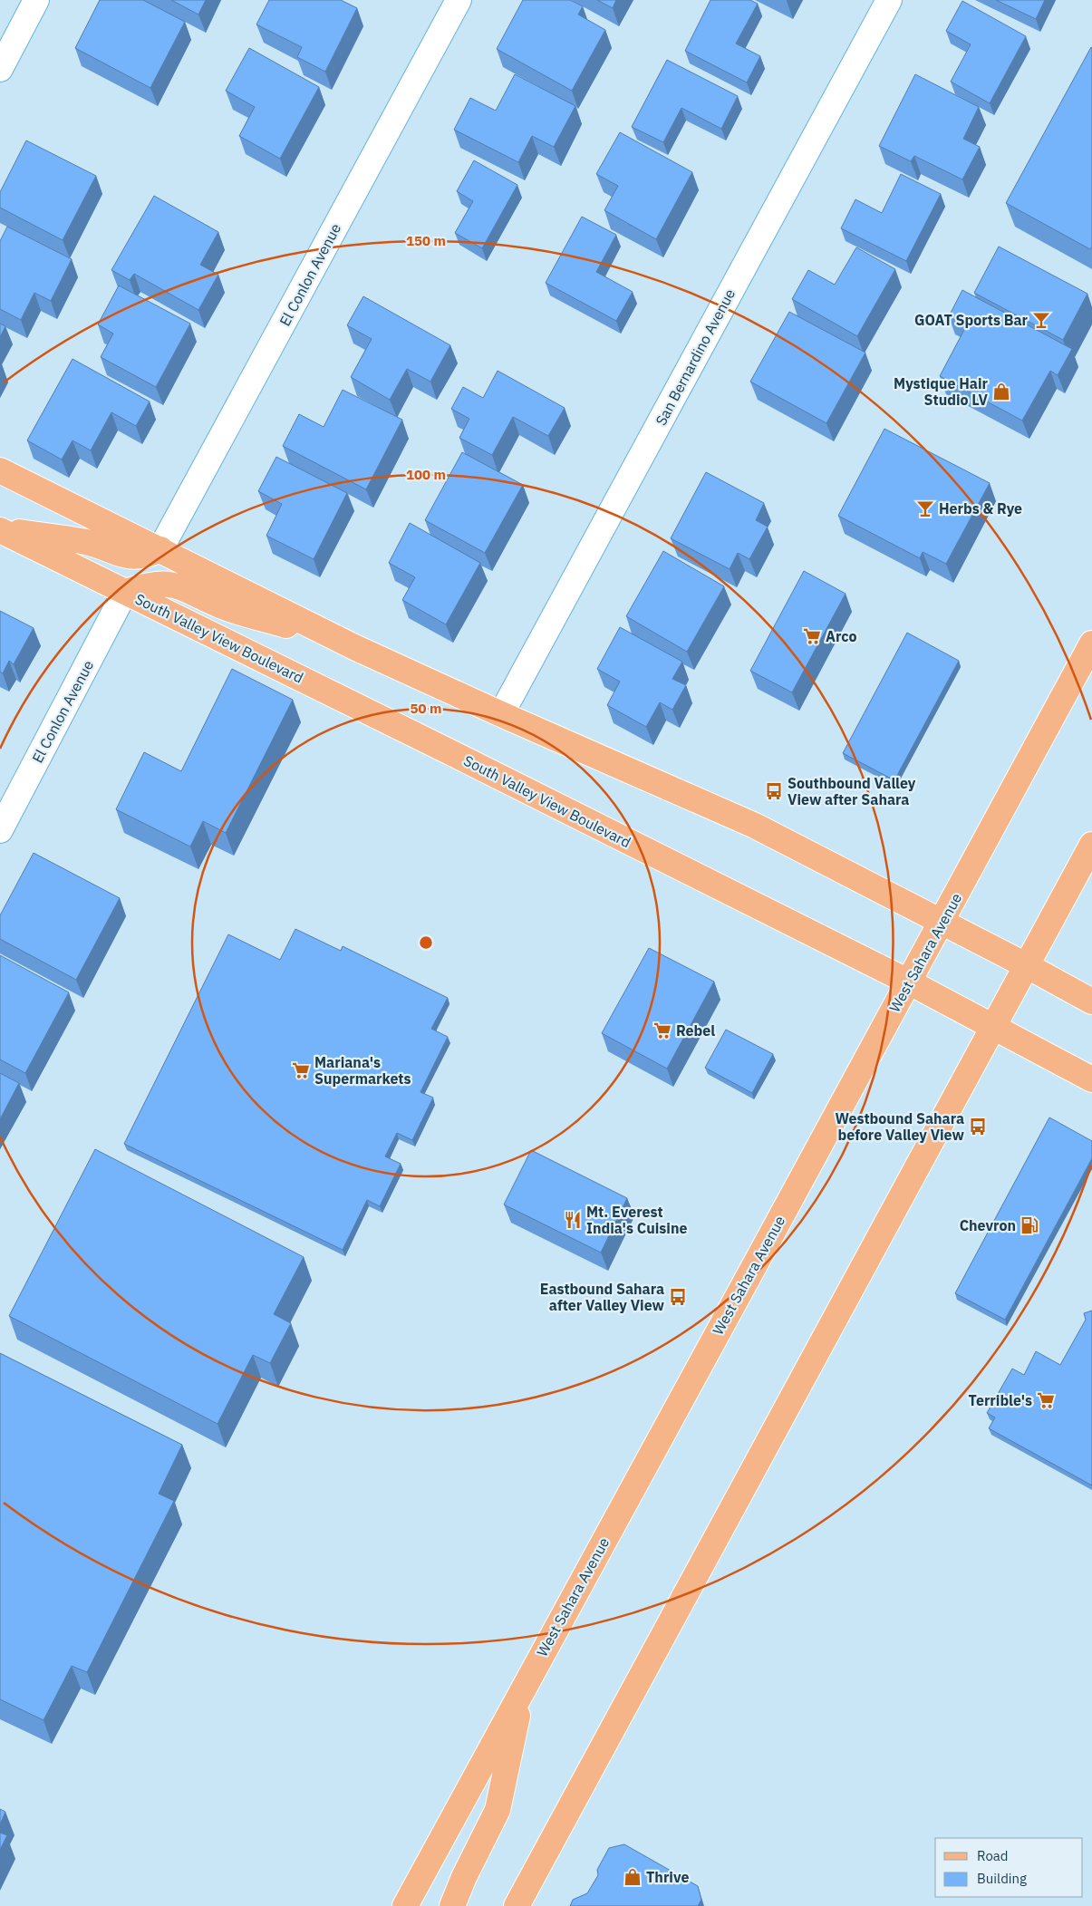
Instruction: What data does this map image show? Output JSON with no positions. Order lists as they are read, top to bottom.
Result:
{
  "streets": {
    "main road": ["South Valley View Boulevard", "West Sahara Avenue"],
    "street": ["El Conlon Avenue", "San Bernardino Avenue"]
  },
  "crossings": [
    ["El Conlon Avenue", "South Valley View Boulevard"],
    ["South Valley View Boulevard", "West Sahara Avenue"]
  ],
  "places": {
    "bar": ["GOAT Sports Bar", "Herbs & Rye"],
    "shop": ["Mystique Hair Studio LV", "Thrive"],
    "supermarket": [
      "Arco",
      "Rebel",
      "Mariana's Supermarkets",
      "Terrible's"
    ],
    "bus stop": ["Southbound Valley View after Sahara", "Westbound Sahara before Valley View", "Eastbound Sahara after Valley View"],
    "restaurant": ["Mt. Everest India's Cuisine"],
    "fuel station": ["Chevron"]
  },
  "legend": ["Road", "Building"],
  "rings": ["150 m", "100 m", "50 m"]
}
